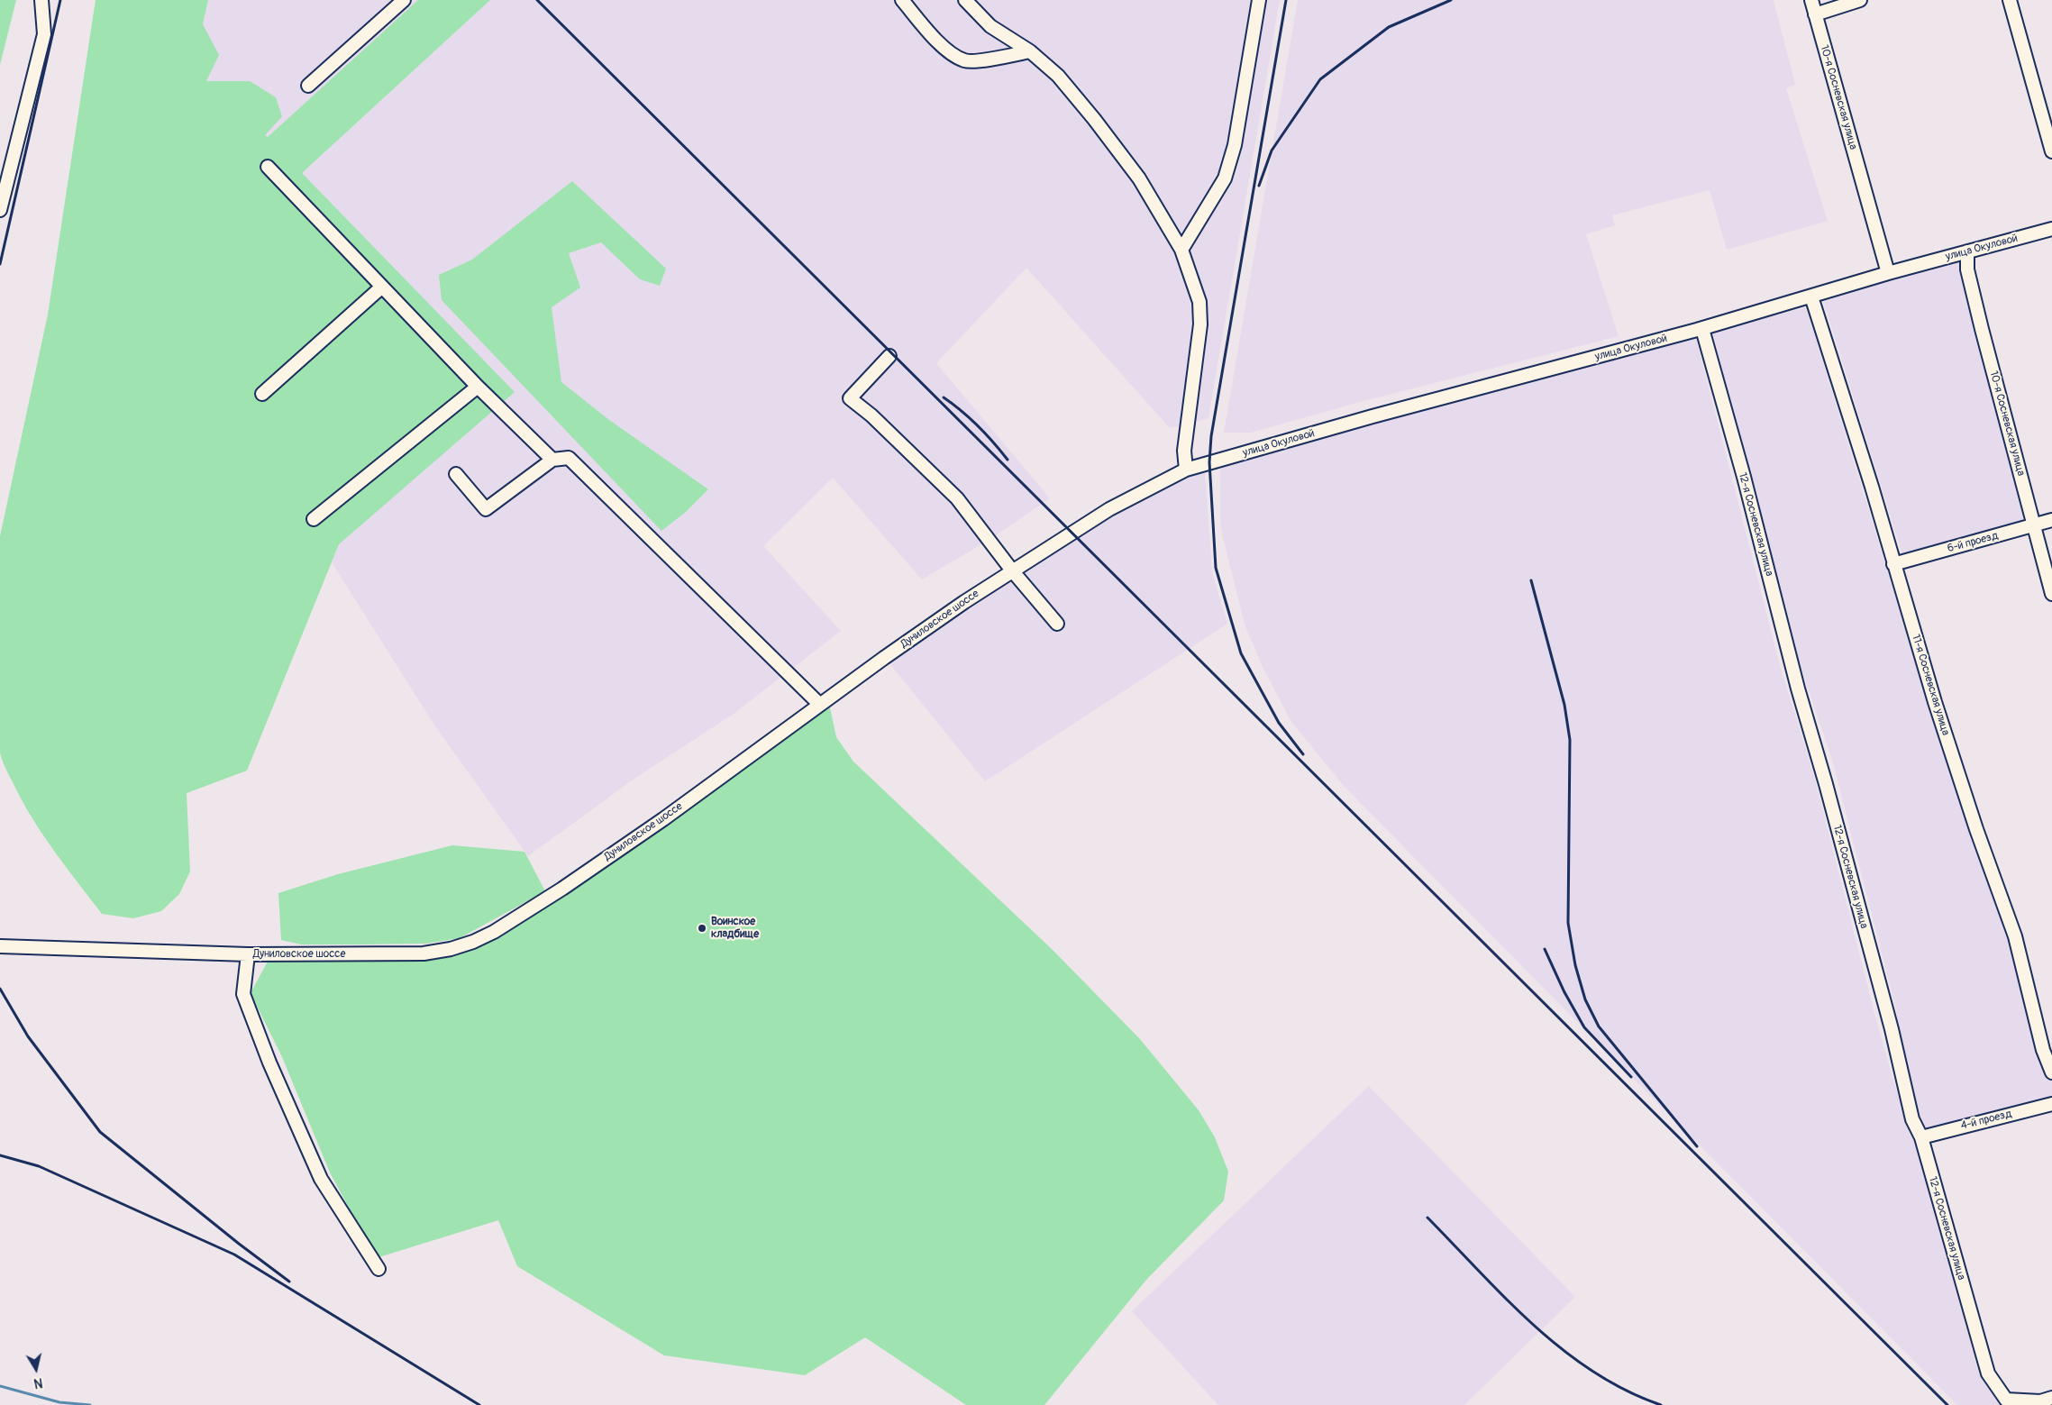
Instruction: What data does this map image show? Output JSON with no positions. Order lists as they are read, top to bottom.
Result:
{
  "streets": {
    "street": [
      "10-я Сосневская улица",
      "улица Окуловой",
      "12-я Сосневская улица",
      "6-й проезд",
      "Дуниловское шоссе",
      "11-я Сосневская улица",
      "4-й проезд"
    ]
  },
  "crossings": [
    ["10-я Сосневская улица", "улица Окуловой"],
    ["10-я Сосневская улица", "6-й проезд"],
    ["улица Окуловой", "12-я Сосневская улица"],
    ["улица Окуловой", "Дуниловское шоссе"],
    ["улица Окуловой", "11-я Сосневская улица"],
    ["12-я Сосневская улица", "4-й проезд"],
    ["6-й проезд", "11-я Сосневская улица"]
  ],
  "places": ["Воинское кладбище"],
  "north": "bottom"
}
